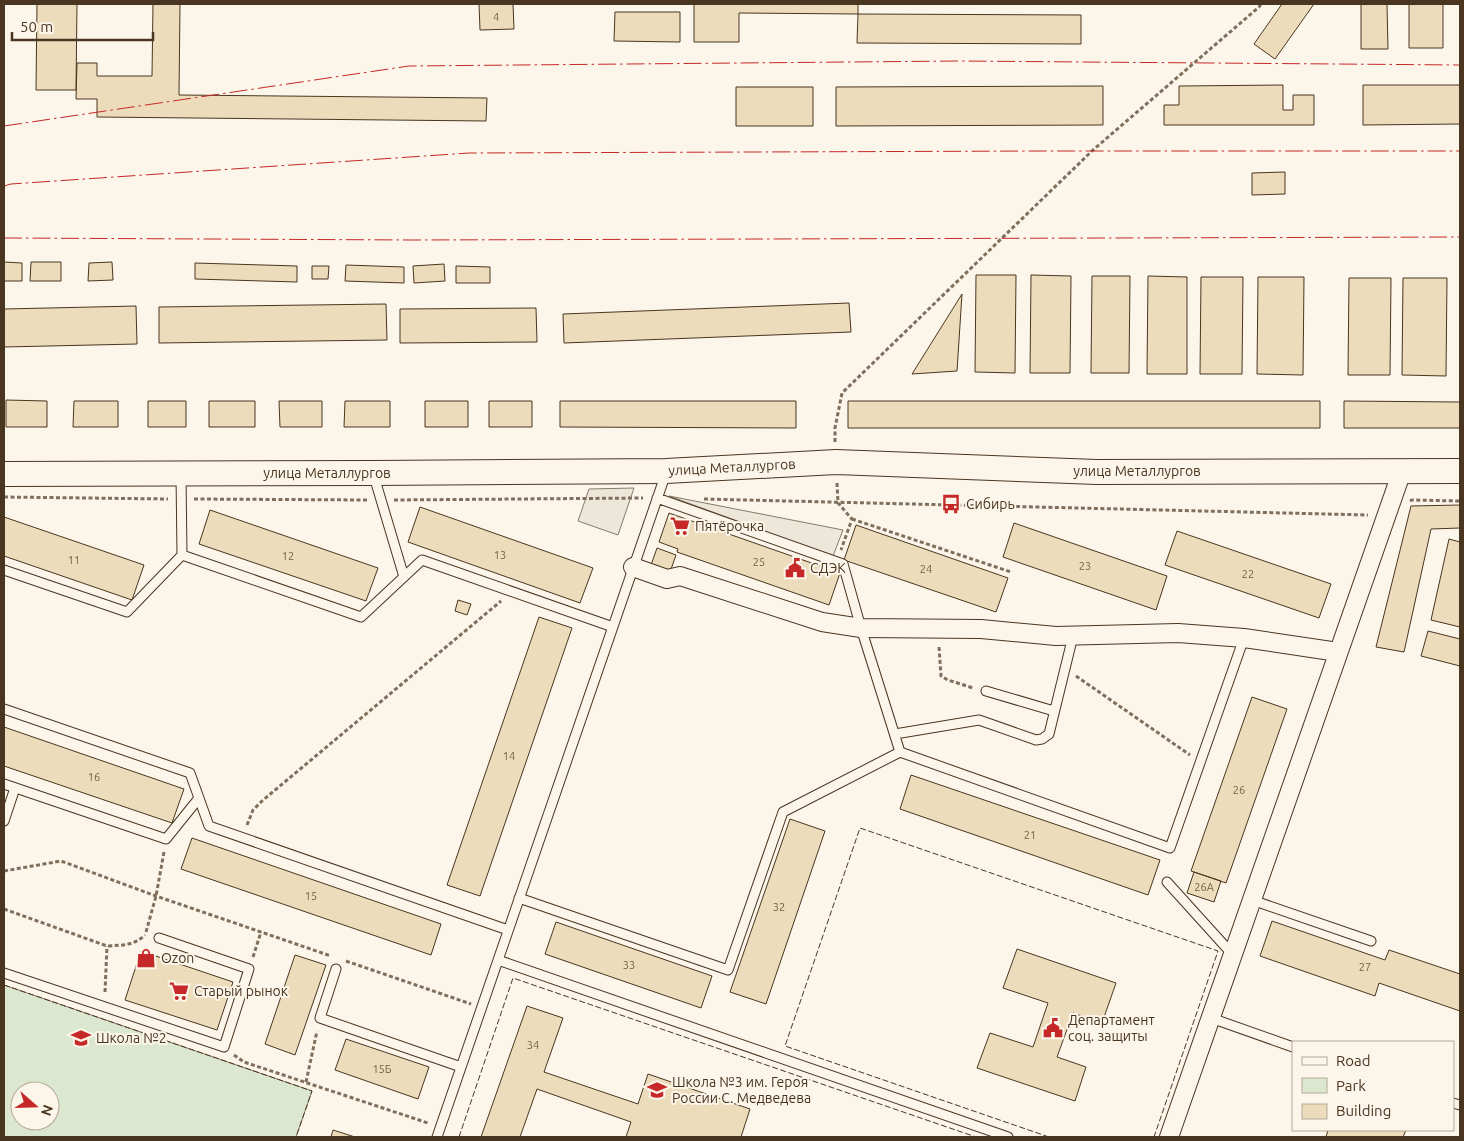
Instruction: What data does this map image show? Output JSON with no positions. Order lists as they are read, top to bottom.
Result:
{
  "streets": {
    "street": ["улица Металлургов"]
  },
  "places": {
    "bus stop": ["Сибирь"],
    "supermarket": ["Пятёрочка", "Старый рынок"],
    "public building": ["СДЭК", "Департамент соц. защиты"],
    "shop": ["Ozon"],
    "school or university": ["Школа №2", "Школа №3 им. Героя России С. Медведева"]
  },
  "house_numbers": [
    "4",
    "13",
    "12",
    "11",
    "25",
    "23",
    "24",
    "22",
    "14",
    "16",
    "26",
    "21",
    "26А",
    "15",
    "32",
    "33",
    "27",
    "34",
    "15Б"
  ],
  "legend": ["Road", "Park", "Building"],
  "scale_bar": "50 m",
  "north": "right"
}
